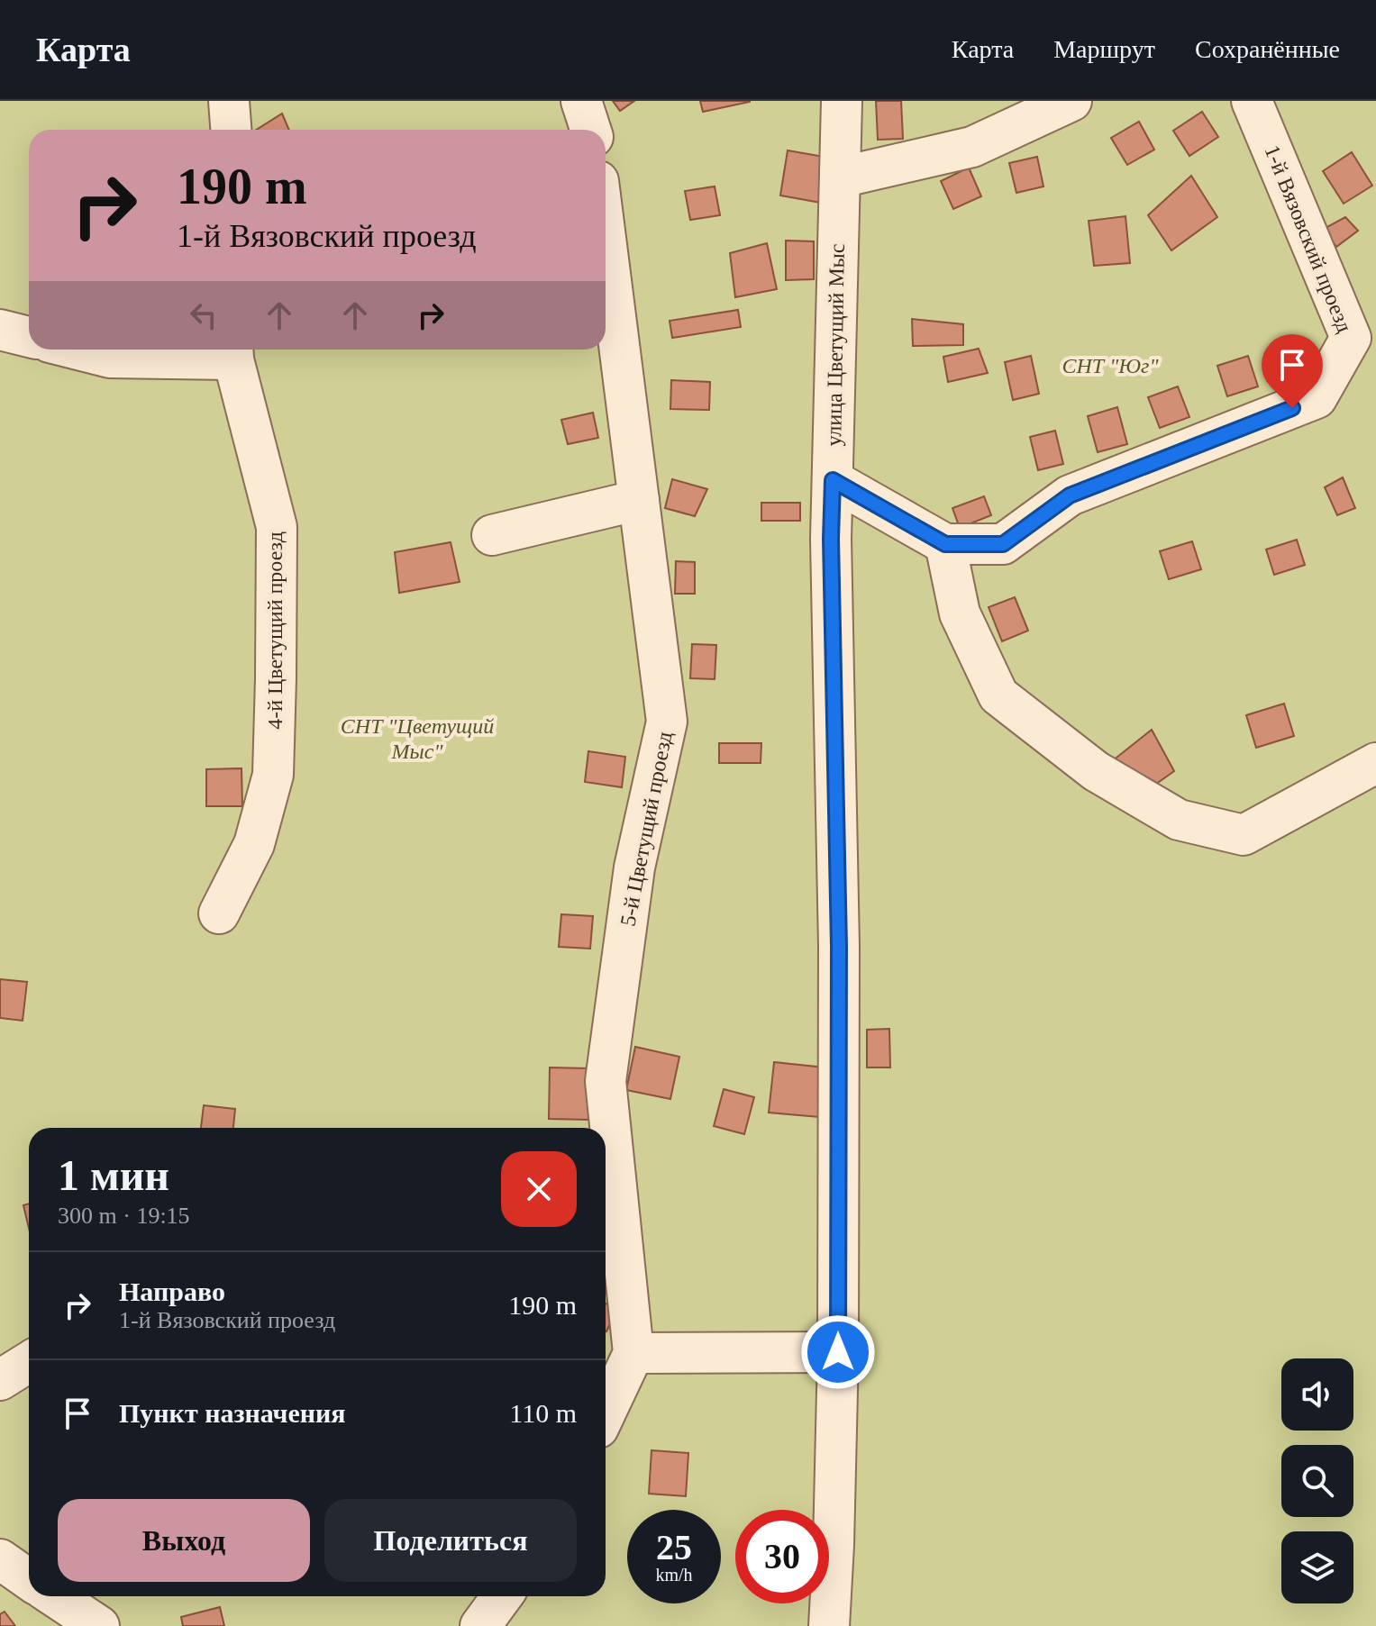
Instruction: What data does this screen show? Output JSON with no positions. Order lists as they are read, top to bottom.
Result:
{
  "streets": {
    "street": [
      "1-й Вязовский проезд",
      "улица Цветущий Мыс",
      "4-й Цветущий проезд",
      "5-й Цветущий проезд"
    ]
  },
  "crossings": [
    ["1-й Вязовский проезд", "улица Цветущий Мыс"]
  ],
  "parks": ["СНТ \"Юг\"", "СНТ \"Цветущий Мыс\""],
  "page": {
    "header": "Карта",
    "nav": ["Карта", "Маршрут", "Сохранённые"],
    "turn": ["190 m", "1-й Вязовский проезд"],
    "heading": ["1 мин", "300 m · 19:15"],
    "list": [
      {
        "name": "Направо",
        "note": "1-й Вязовский проезд",
        "value": "190 m"
      },
      {
        "name": "Пункт назначения",
        "value": "110 m"
      }
    ],
    "buttons": ["Выход", "Поделиться"],
    "speed": "25 km/h",
    "limit": "30"
  }
}
